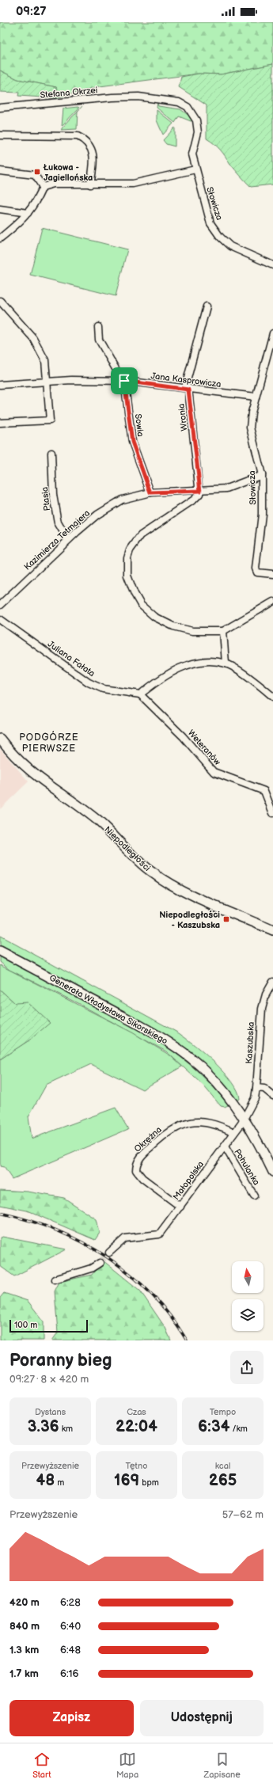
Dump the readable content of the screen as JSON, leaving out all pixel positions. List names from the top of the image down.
{
  "streets": {
    "main road": ["Niepodległości", "Generała Władysława Sikorskiego"],
    "street": [
      "Stefana Okrzei",
      "Słowicza",
      "Jana Kasprowicza",
      "Wronia",
      "Sowia",
      "Ptasia",
      "Kazimierza Tetmajera",
      "Juliana Fałata",
      "Weteranów",
      "Kaszubska",
      "Okrężna",
      "Pohulanka",
      "Małopolska"
    ]
  },
  "crossings": [
    ["Stefana Okrzei", "Słowicza"],
    ["Słowicza", "Jana Kasprowicza"],
    ["Słowicza", "Kazimierza Tetmajera"],
    ["Jana Kasprowicza", "Wronia"],
    ["Jana Kasprowicza", "Sowia"],
    ["Wronia", "Kazimierza Tetmajera"],
    ["Sowia", "Kazimierza Tetmajera"],
    ["Ptasia", "Kazimierza Tetmajera"],
    ["Juliana Fałata", "Weteranów"],
    ["Generała Władysława Sikorskiego", "Małopolska"],
    ["Kaszubska", "Małopolska"],
    ["Okrężna", "Małopolska"],
    ["Pohulanka", "Małopolska"]
  ],
  "districts": ["PODGÓRZE PIERWSZE"],
  "places": {
    "transit": ["Łukowa - Jagiellońska", "Niepodległości - Kaszubska"]
  },
  "scale_bar": "100 m",
  "north": "top",
  "page": {
    "status": "09:27",
    "scale": "100 m",
    "heading": ["Poranny bieg", "09:27 · 8 × 420 m"],
    "stats": [
      ["Dystans", "3.36 km"],
      ["Czas", "22:04"],
      ["Tempo", "6:34 /km"],
      ["Przewyższenie", "48 m"],
      ["Tętno", "169 bpm"],
      ["kcal", "265"]
    ],
    "chart": ["Przewyższenie", "57–62 m"],
    "list": [
      {
        "name": "420 m",
        "note": "6:28"
      },
      {
        "name": "840 m",
        "note": "6:40"
      },
      {
        "name": "1.3 km",
        "note": "6:48"
      },
      {
        "name": "1.7 km",
        "note": "6:16"
      }
    ],
    "buttons": ["Zapisz", "Udostępnij"],
    "tabs": ["Start", "Mapa", "Zapisane"]
  }
}
